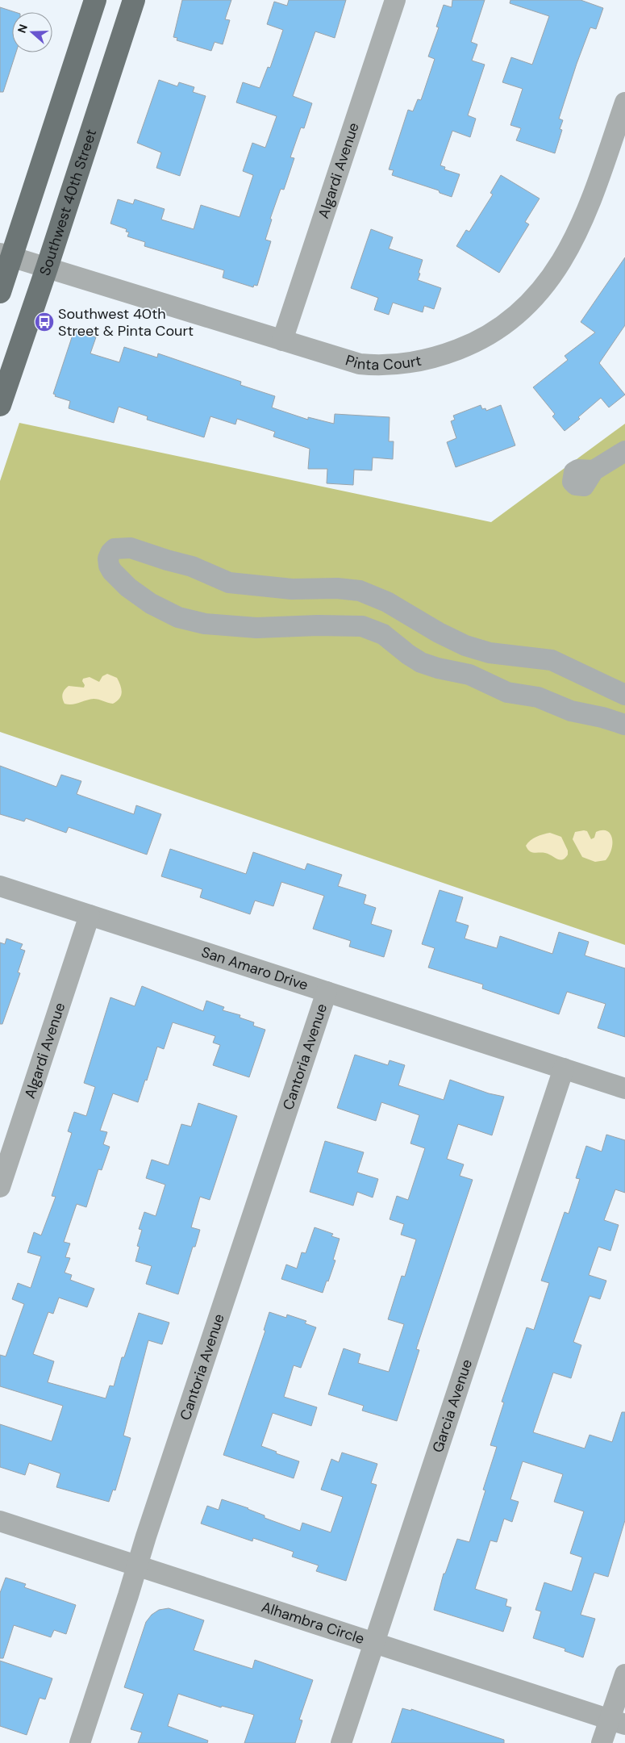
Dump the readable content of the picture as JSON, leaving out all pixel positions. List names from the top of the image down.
{
  "streets": {
    "main road": ["Southwest 40th Street"],
    "street": [
      "Algardi Avenue",
      "Pinta Court",
      "San Amaro Drive",
      "Cantoria Avenue",
      "Garcia Avenue",
      "Alhambra Circle"
    ]
  },
  "crossings": [
    ["Algardi Avenue", "Pinta Court"],
    ["Algardi Avenue", "San Amaro Drive"],
    ["Southwest 40th Street", "Pinta Court"],
    ["San Amaro Drive", "Cantoria Avenue"],
    ["San Amaro Drive", "Garcia Avenue"],
    ["Cantoria Avenue", "Alhambra Circle"],
    ["Garcia Avenue", "Alhambra Circle"]
  ],
  "places": {
    "bus stop": ["Southwest 40th Street & Pinta Court"]
  },
  "north": "left"
}
